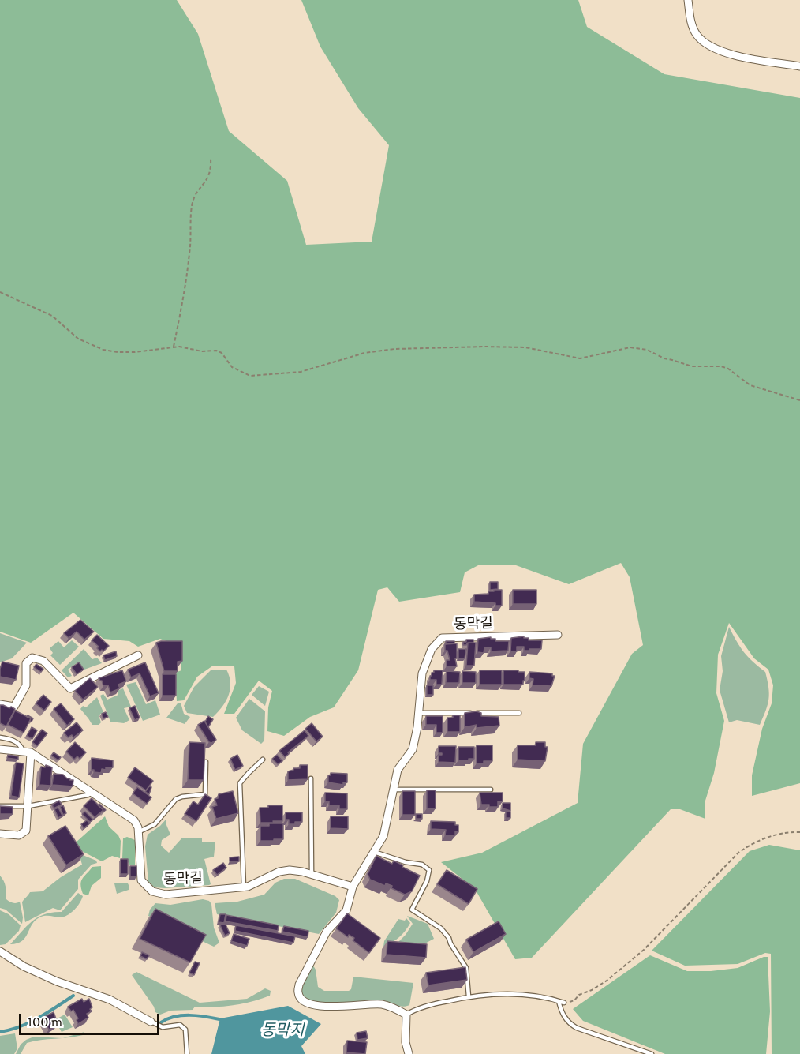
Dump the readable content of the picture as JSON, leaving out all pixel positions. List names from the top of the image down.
{
  "streets": {
    "street": ["동막길"]
  },
  "water": ["동막지"],
  "scale_bar": "100 m"
}
